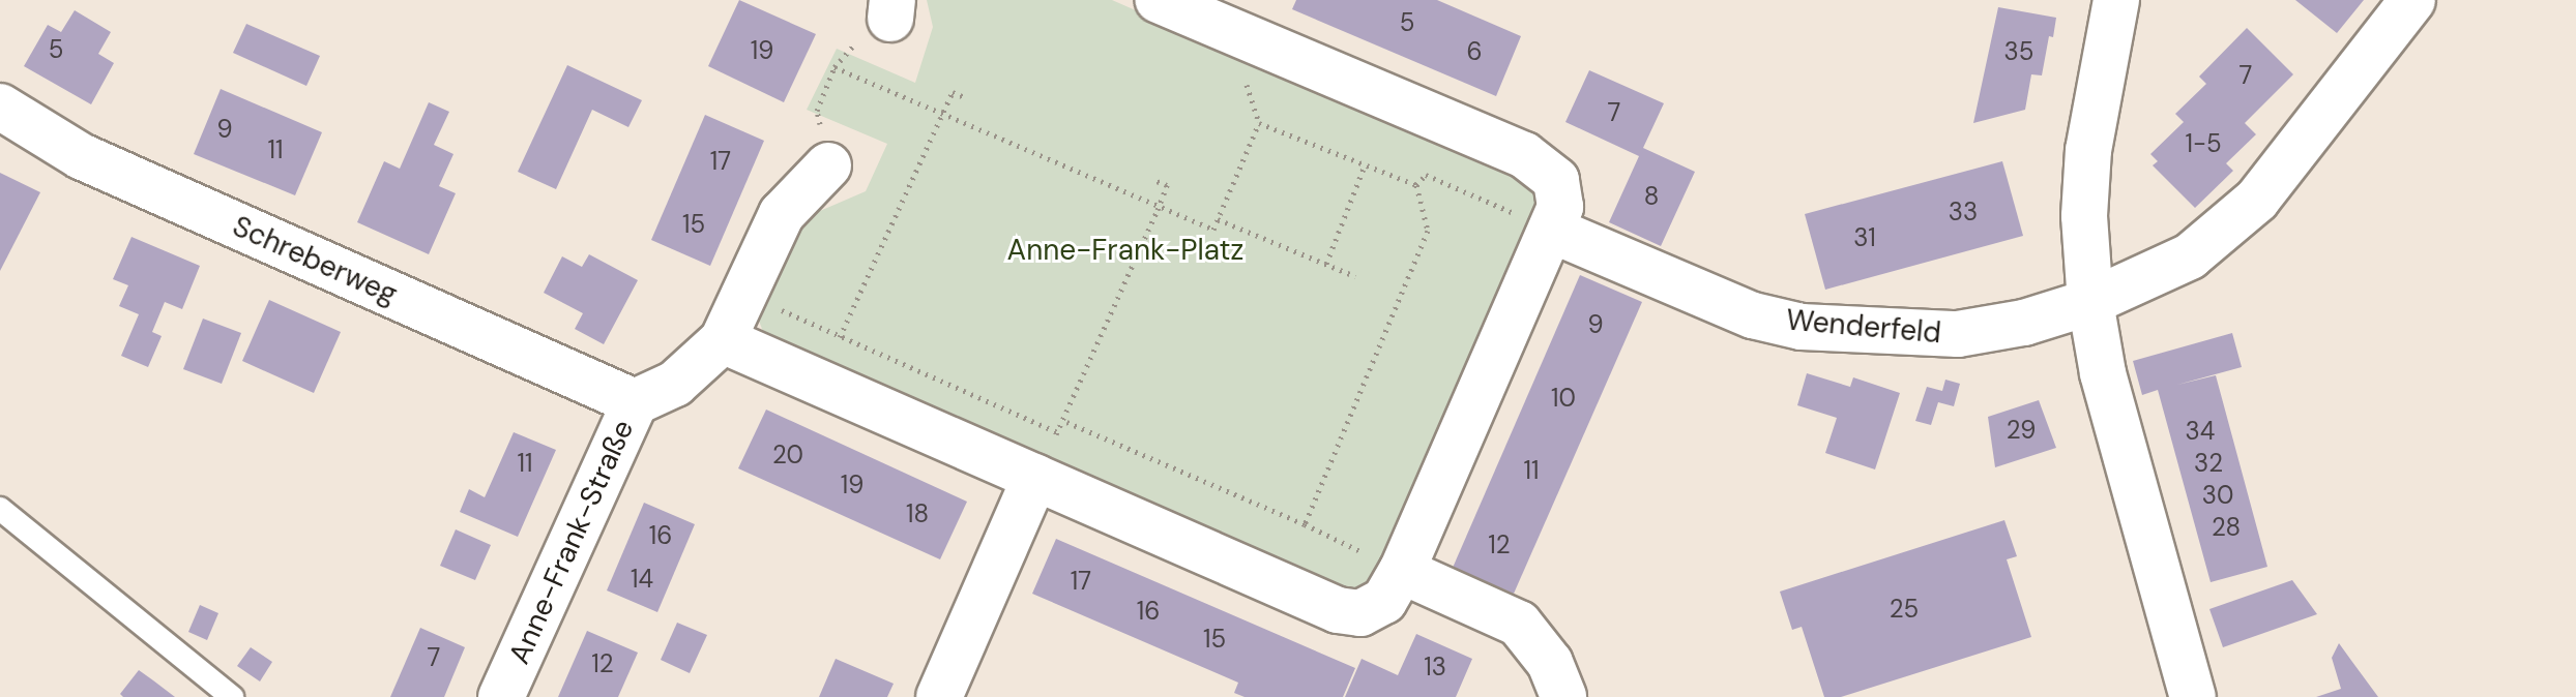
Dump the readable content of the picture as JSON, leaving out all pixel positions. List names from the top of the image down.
{
  "streets": {
    "street": ["Schreberweg", "Wenderfeld", "Anne-Frank-Straße"]
  },
  "crossings": [
    ["Schreberweg", "Anne-Frank-Straße"]
  ],
  "parks": ["Anne-Frank-Platz"],
  "house_numbers": [
    "5",
    "5",
    "19",
    "6",
    "35",
    "7",
    "7",
    "9",
    "1-5",
    "11",
    "17",
    "8",
    "33",
    "15",
    "31",
    "9",
    "10",
    "29",
    "34",
    "20",
    "11",
    "32",
    "11",
    "19",
    "30",
    "18",
    "28",
    "16",
    "12",
    "14",
    "17",
    "25",
    "16",
    "15",
    "7",
    "12",
    "13"
  ]
}
